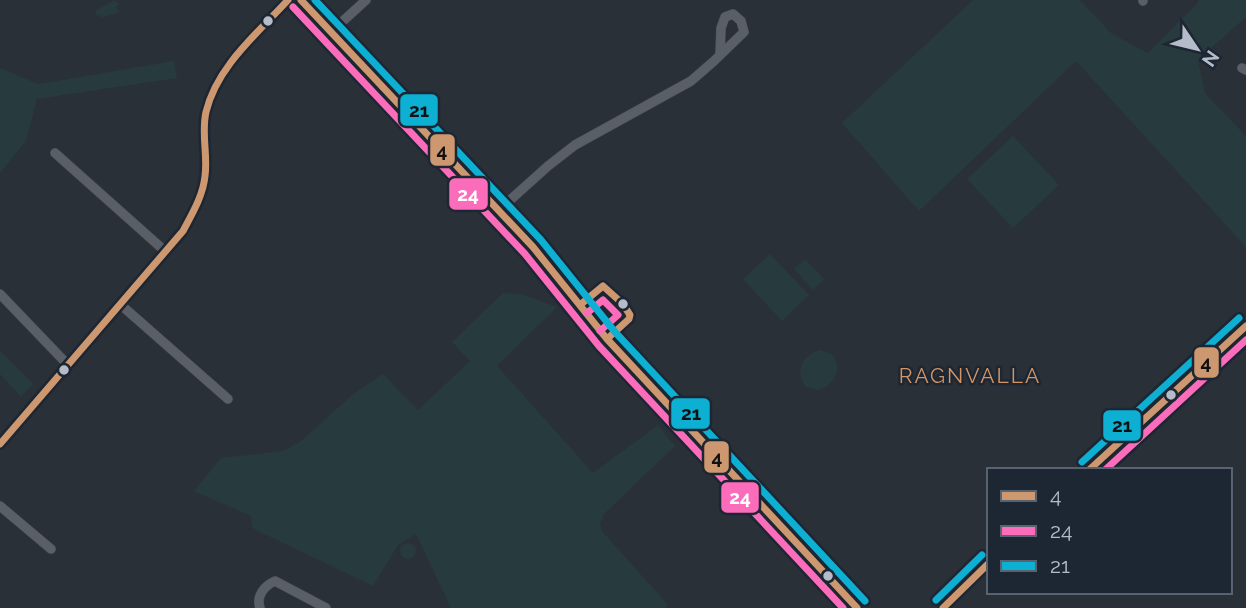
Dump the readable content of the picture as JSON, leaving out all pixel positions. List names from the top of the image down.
{
  "districts": ["RAGNVALLA"],
  "lines": ["transit line 4", "transit line 21", "transit line 24"],
  "legend": ["4", "24", "21"],
  "north": "bottom right"
}
